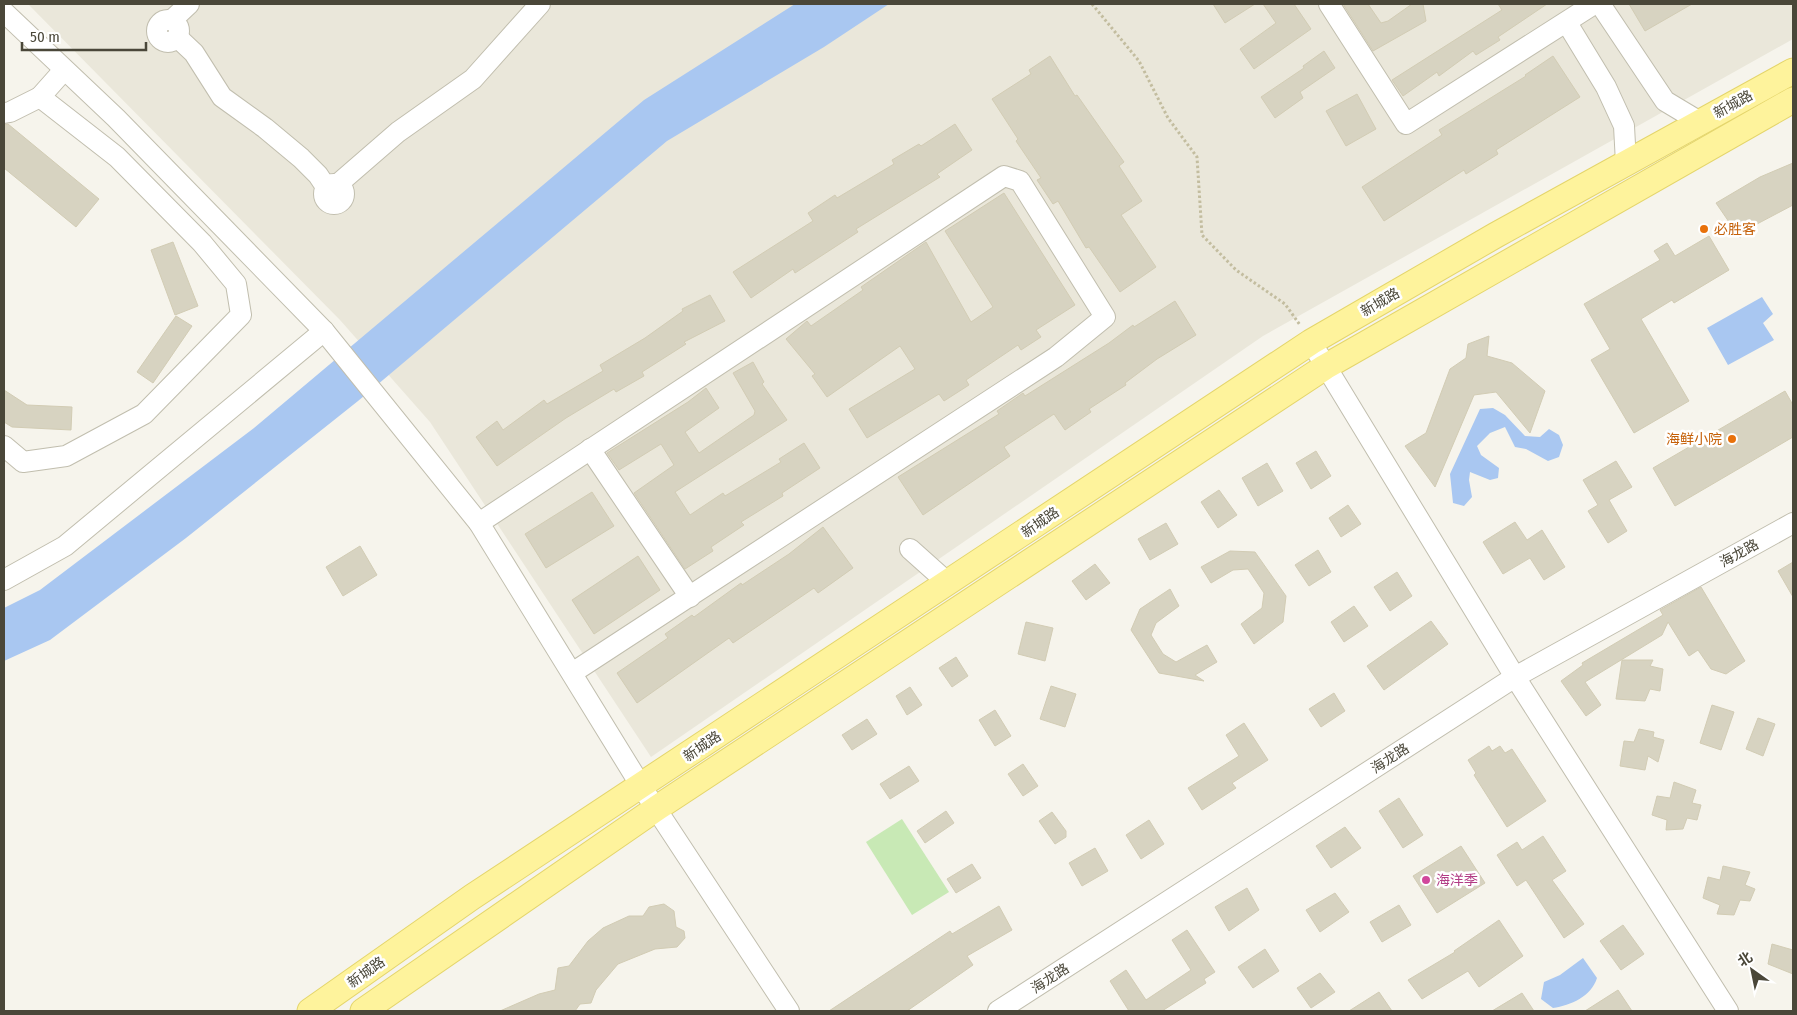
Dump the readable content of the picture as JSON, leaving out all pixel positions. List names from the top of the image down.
{
  "streets": {
    "main road": ["新城路"],
    "street": ["海龙路"]
  },
  "places": ["必胜客", "海鲜小院", "海洋季"],
  "scale_bar": "50 m",
  "north": "top left"
}
